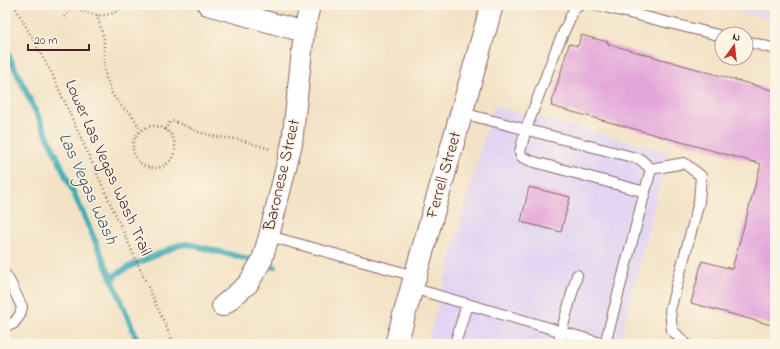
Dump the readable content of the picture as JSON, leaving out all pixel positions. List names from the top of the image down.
{
  "streets": {
    "street": ["Baronese Street", "Ferrell Street"],
    "path": ["Lower Las Vegas Wash Trail"]
  },
  "water": ["Las Vegas Wash"],
  "scale_bar": "20 m",
  "north": "top"
}
